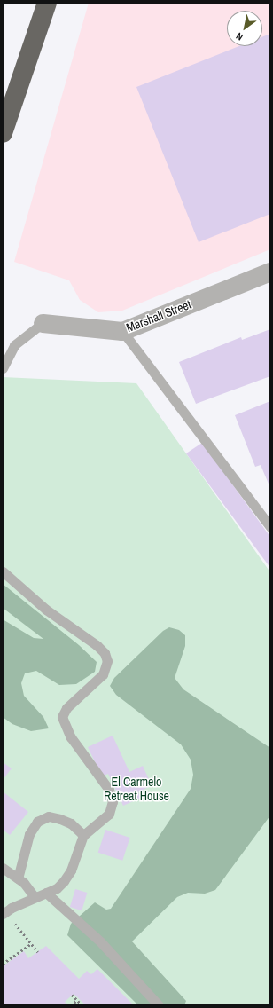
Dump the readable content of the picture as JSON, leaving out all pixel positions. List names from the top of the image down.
{
  "streets": {
    "street": ["Marshall Street"]
  },
  "parks": ["El Carmelo Retreat House"],
  "north": "bottom left"
}
